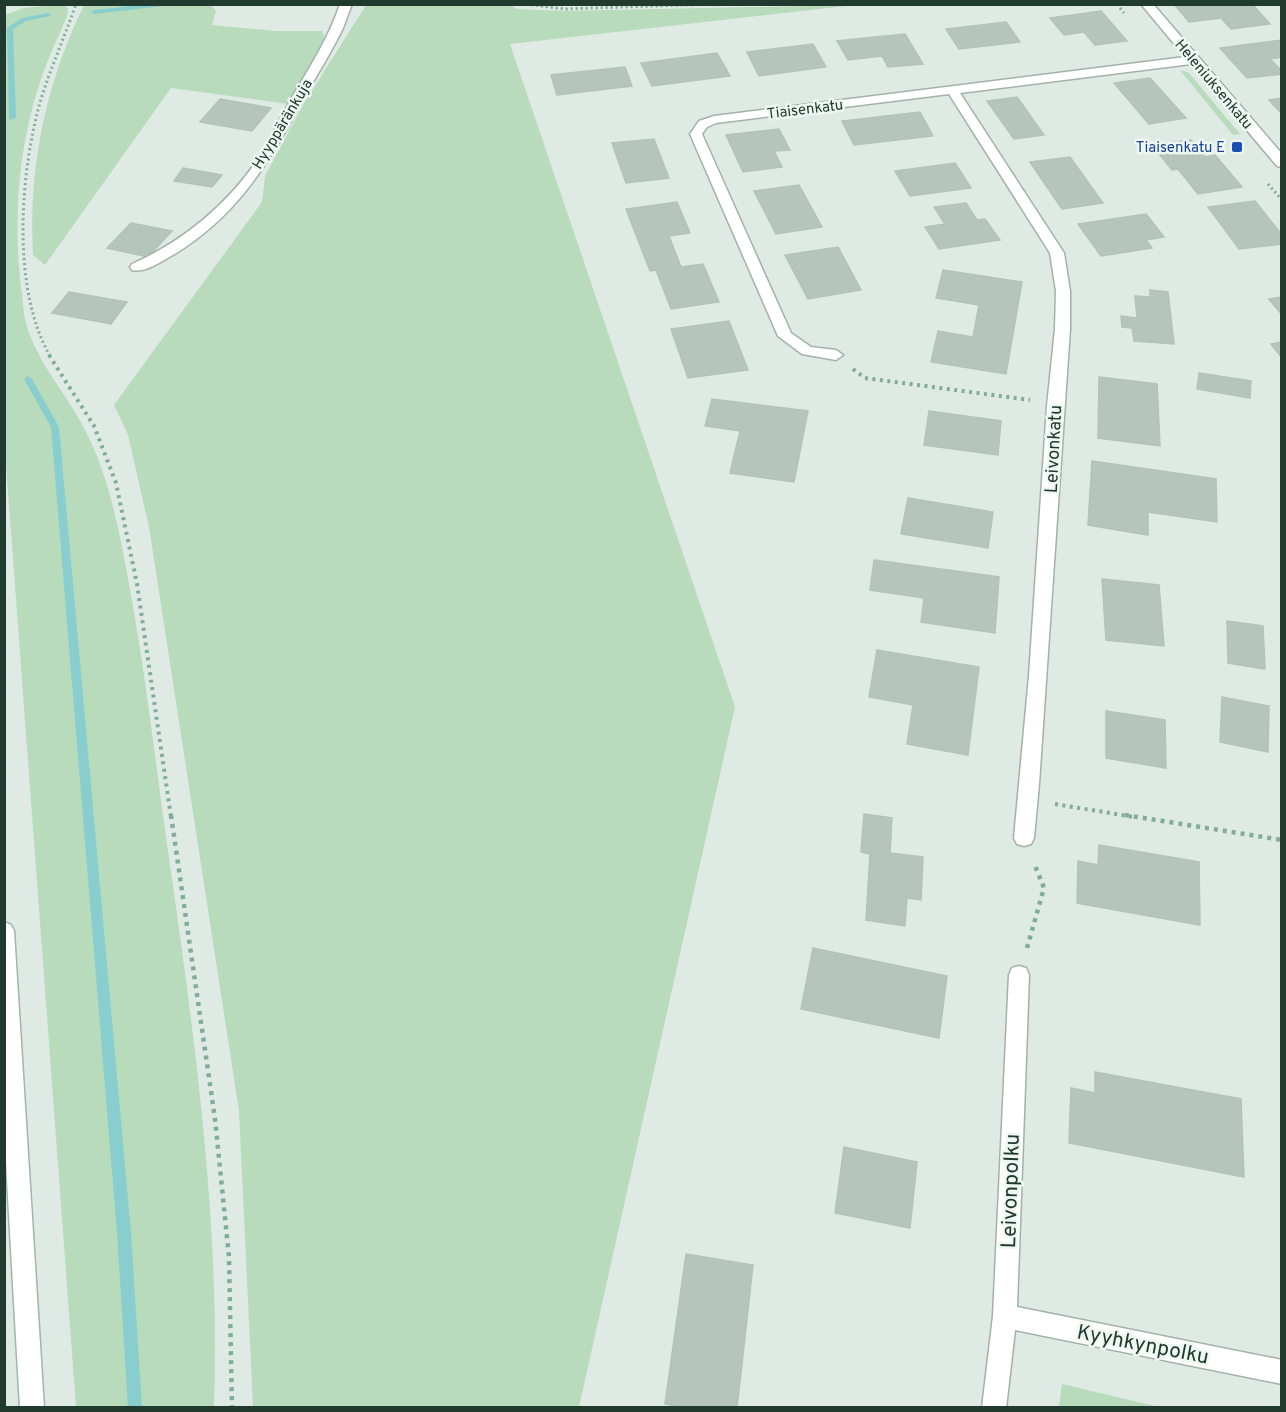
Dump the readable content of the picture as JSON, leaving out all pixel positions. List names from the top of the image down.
{
  "streets": {
    "street": [
      "Heleniuksenkatu",
      "Tiaisenkatu",
      "Hyyppäränkuja",
      "Leivonkatu",
      "Leivonpolku",
      "Kyyhkynpolku"
    ]
  },
  "crossings": [
    ["Heleniuksenkatu", "Tiaisenkatu"],
    ["Tiaisenkatu", "Leivonkatu"],
    ["Leivonpolku", "Kyyhkynpolku"]
  ],
  "places": {
    "transit": ["Tiaisenkatu E"]
  }
}
